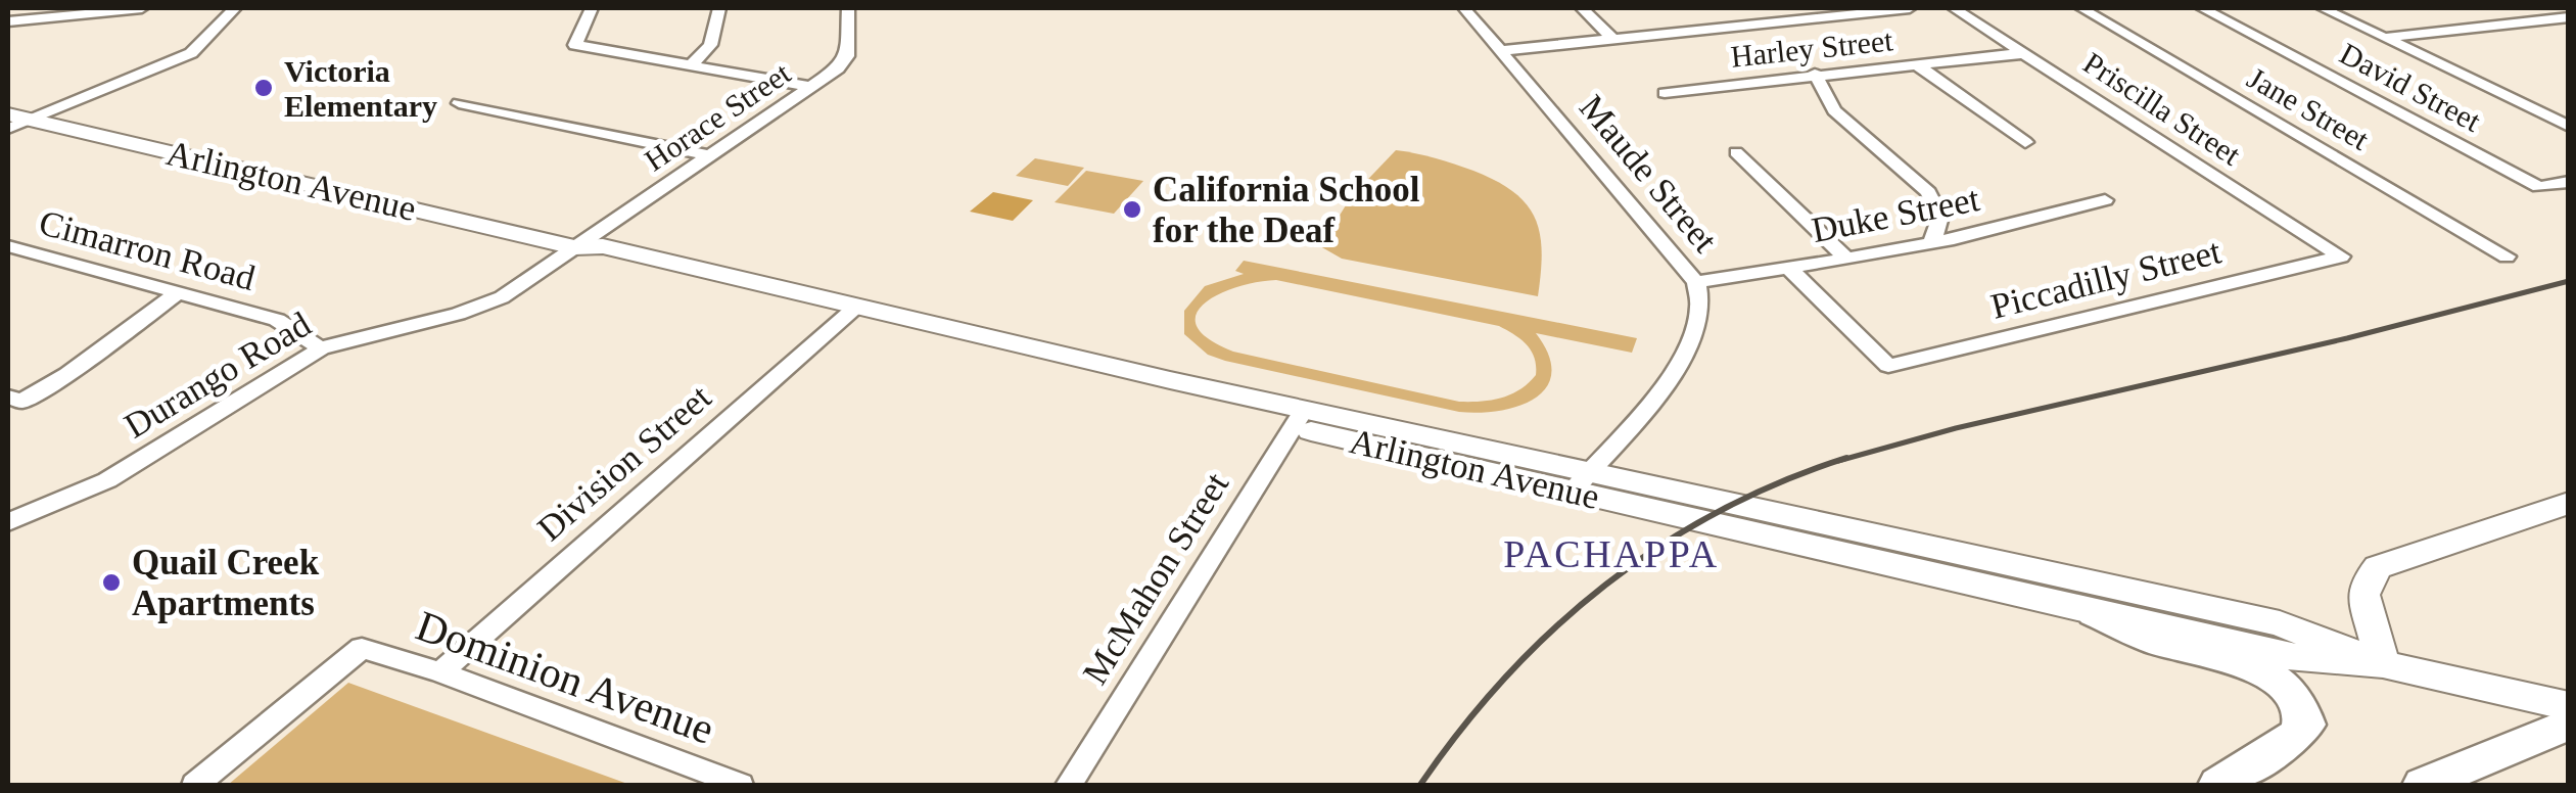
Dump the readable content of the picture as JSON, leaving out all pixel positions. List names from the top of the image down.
{
  "streets": {
    "main road": ["Arlington Avenue"],
    "street": [
      "Harley Street",
      "David Street",
      "Priscilla Street",
      "Jane Street",
      "Horace Street",
      "Maude Street",
      "Duke Street",
      "Cimarron Road",
      "Piccadilly Street",
      "Durango Road",
      "Division Street",
      "McMahon Street",
      "Dominion Avenue"
    ]
  },
  "crossings": [
    ["Harley Street", "Priscilla Street"],
    ["Priscilla Street", "Piccadilly Street"],
    ["Horace Street", "Arlington Avenue"],
    ["Horace Street", "Durango Road"],
    ["Maude Street", "Arlington Avenue"],
    ["Maude Street", "Duke Street"],
    ["Arlington Avenue", "Durango Road"],
    ["Arlington Avenue", "Division Street"],
    ["Arlington Avenue", "McMahon Street"],
    ["Duke Street", "Piccadilly Street"],
    ["Cimarron Road", "Durango Road"],
    ["Division Street", "Dominion Avenue"]
  ],
  "districts": ["PACHAPPA"],
  "places": ["Victoria Elementary", "California School for the Deaf", "Quail Creek Apartments"]
}
